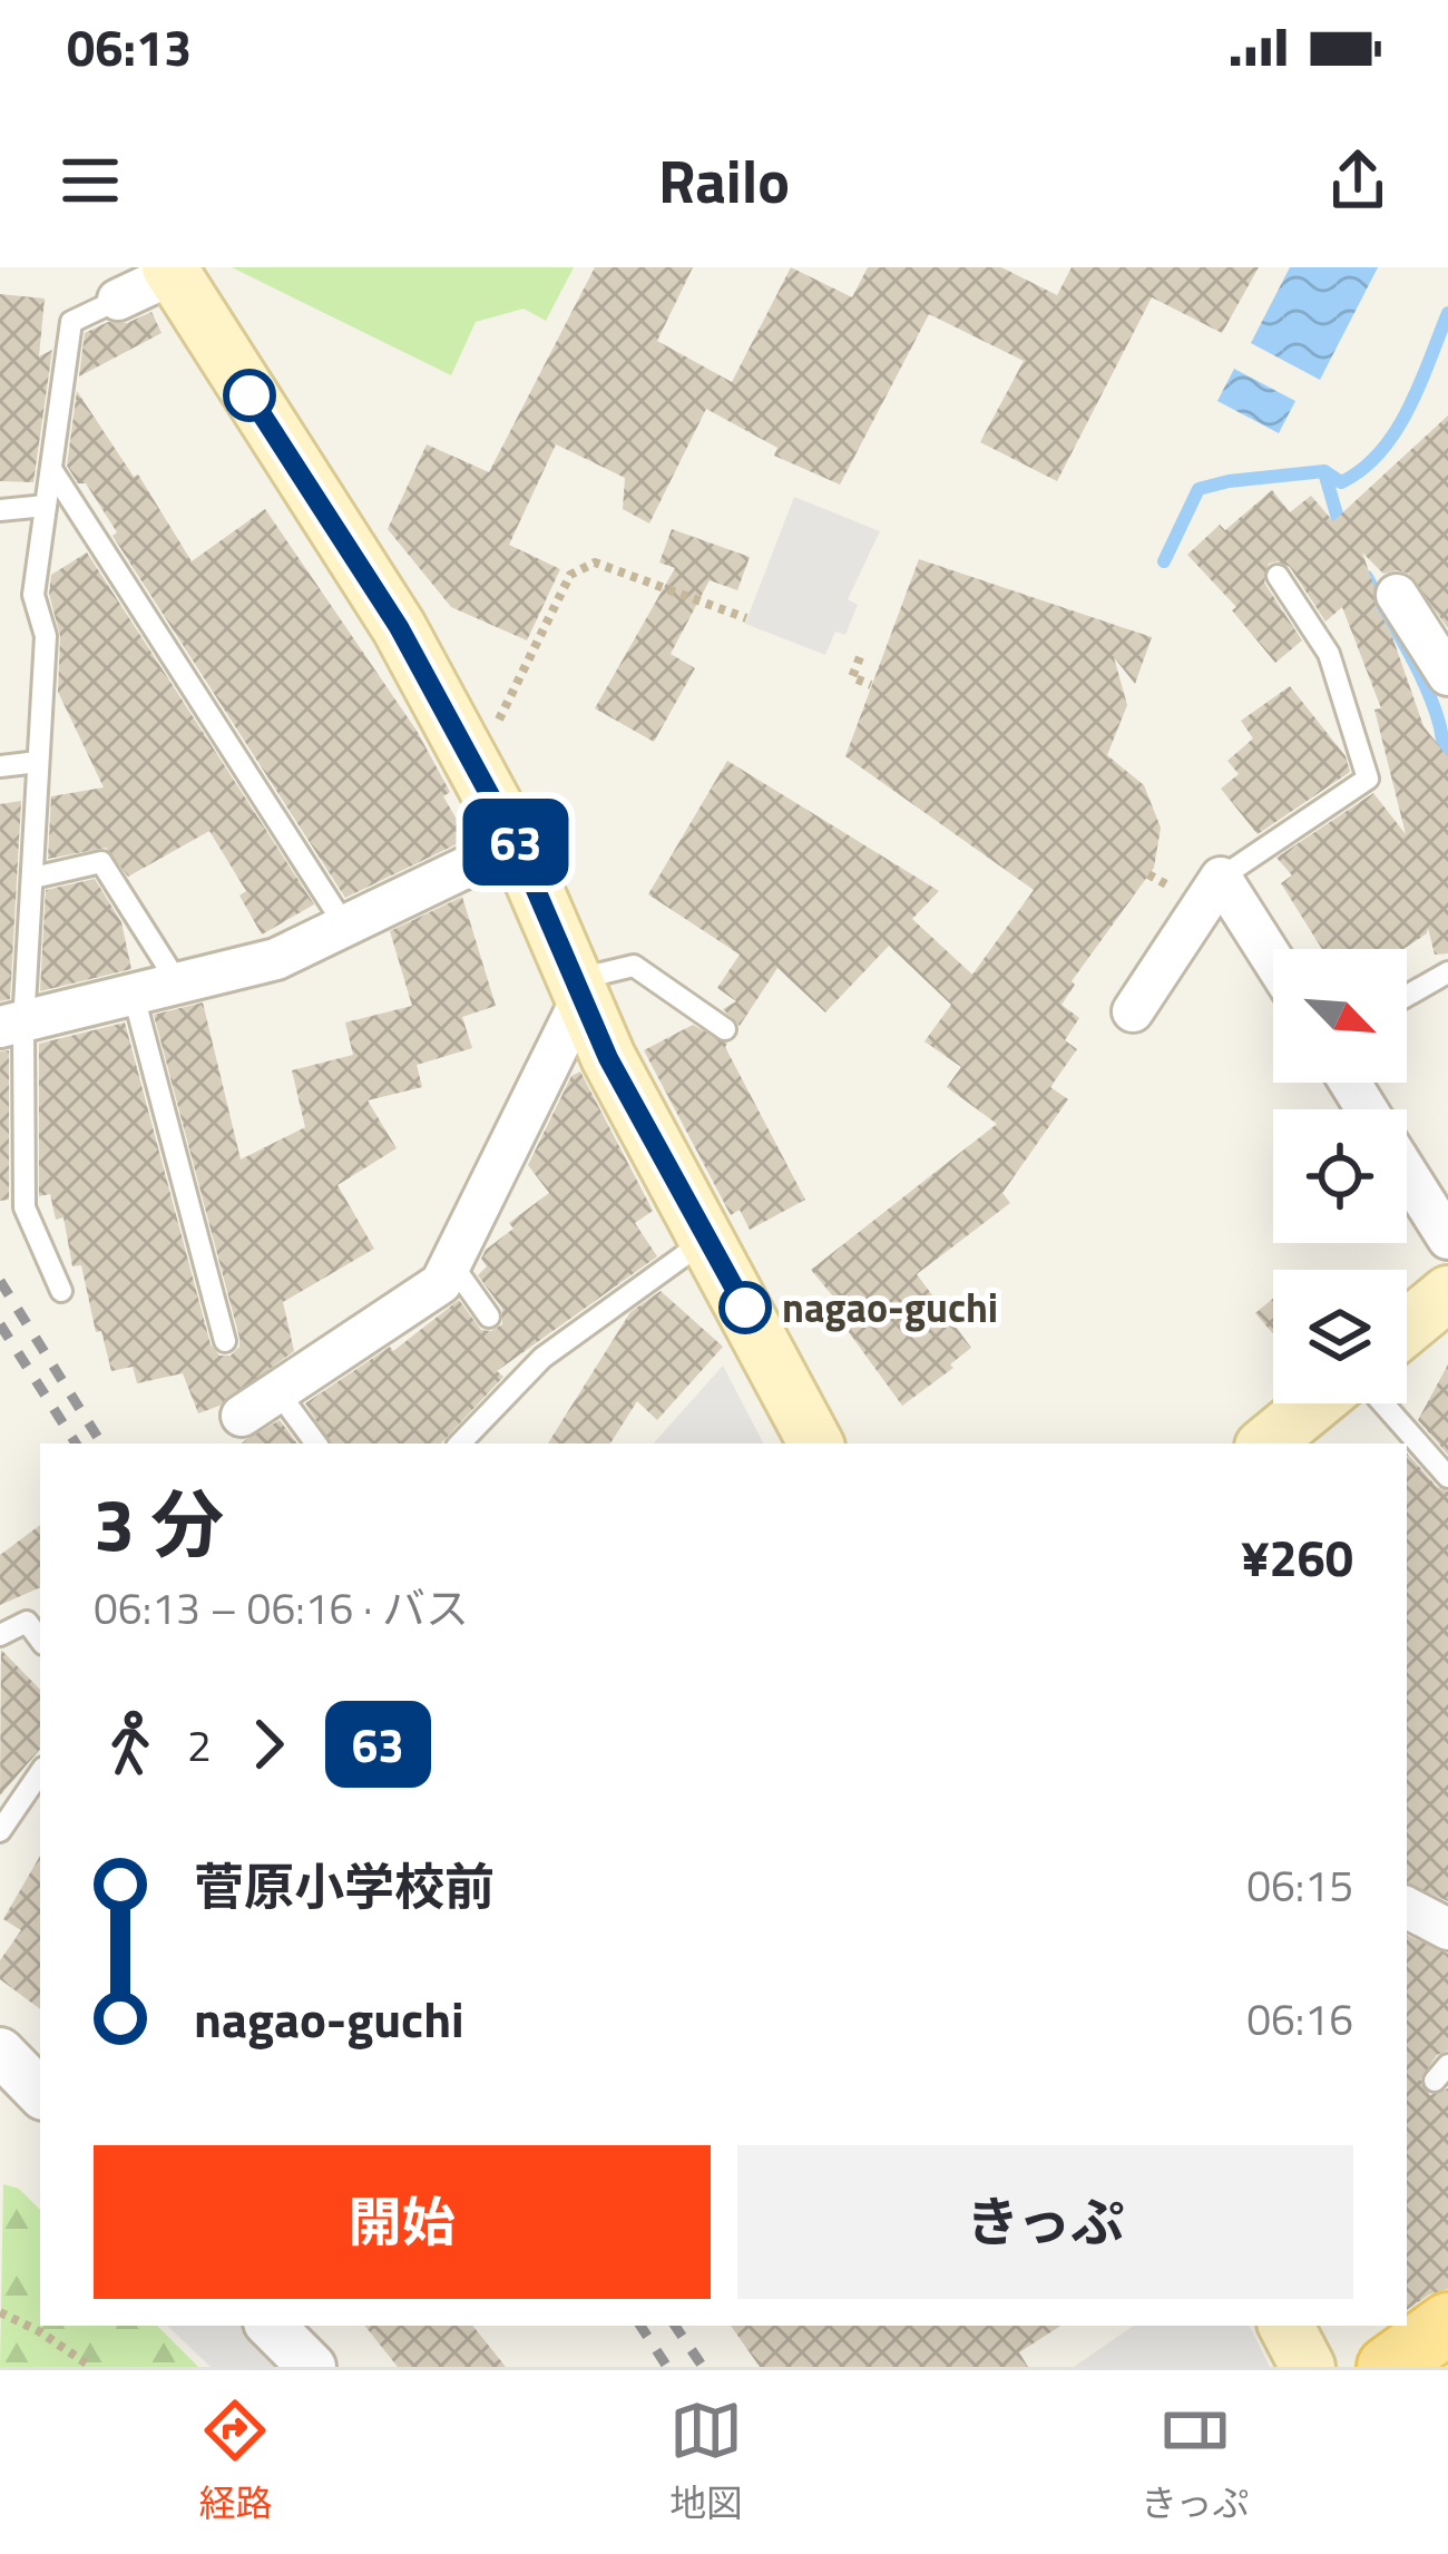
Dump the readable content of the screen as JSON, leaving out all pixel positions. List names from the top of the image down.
{
  "places": ["nagao-guchi"],
  "lines": ["bus line 63"],
  "north": "bottom right",
  "page": {
    "status": "06:13",
    "header": "Railo",
    "on_map": "63",
    "heading": ["3 分", "06:13 – 06:16 · バス", "¥260"],
    "legs": ["2", "63"],
    "list": [
      {
        "name": "菅原小学校前",
        "value": "06:15"
      },
      {
        "name": "nagao-guchi",
        "value": "06:16"
      }
    ],
    "buttons": ["開始", "きっぷ"],
    "tabs": ["経路", "地図", "きっぷ"]
  }
}
